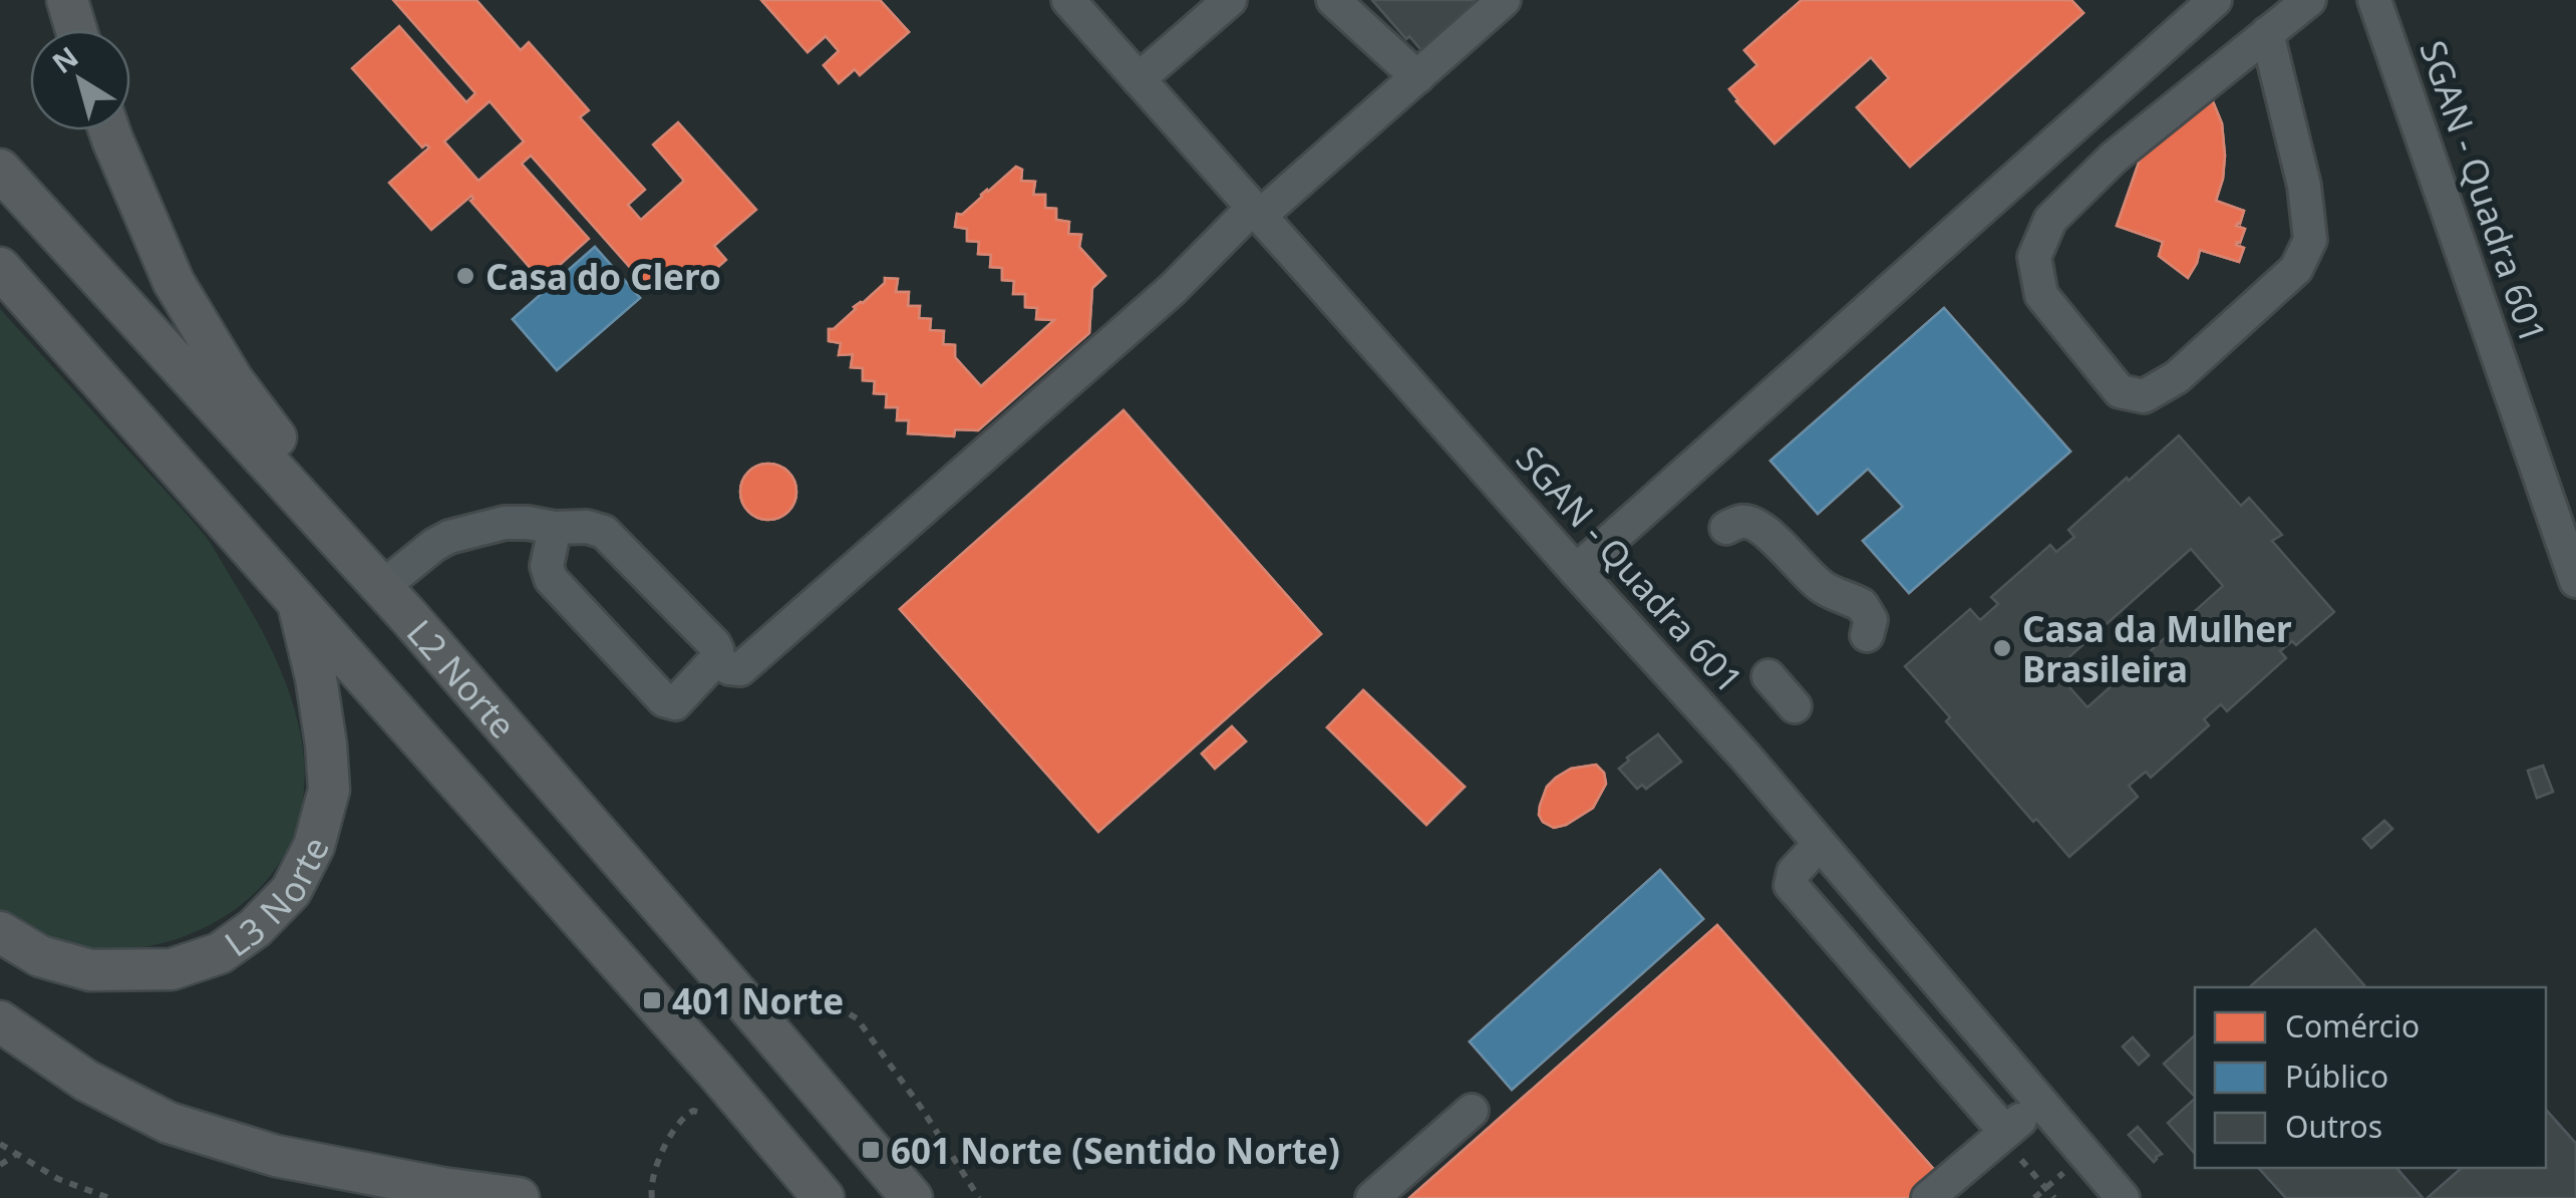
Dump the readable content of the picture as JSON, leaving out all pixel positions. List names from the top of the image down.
{
  "streets": {
    "main road": ["L2 Norte", "L3 Norte"],
    "street": ["SGAN - Quadra 601"]
  },
  "crossings": [
    ["L2 Norte", "L3 Norte"]
  ],
  "places": {
    "other": ["Casa do Clero", "Casa da Mulher Brasileira"],
    "transit": ["401 Norte", "601 Norte (Sentido Norte)"]
  },
  "legend": ["Comércio", "Público", "Outros"],
  "north": "top left"
}
